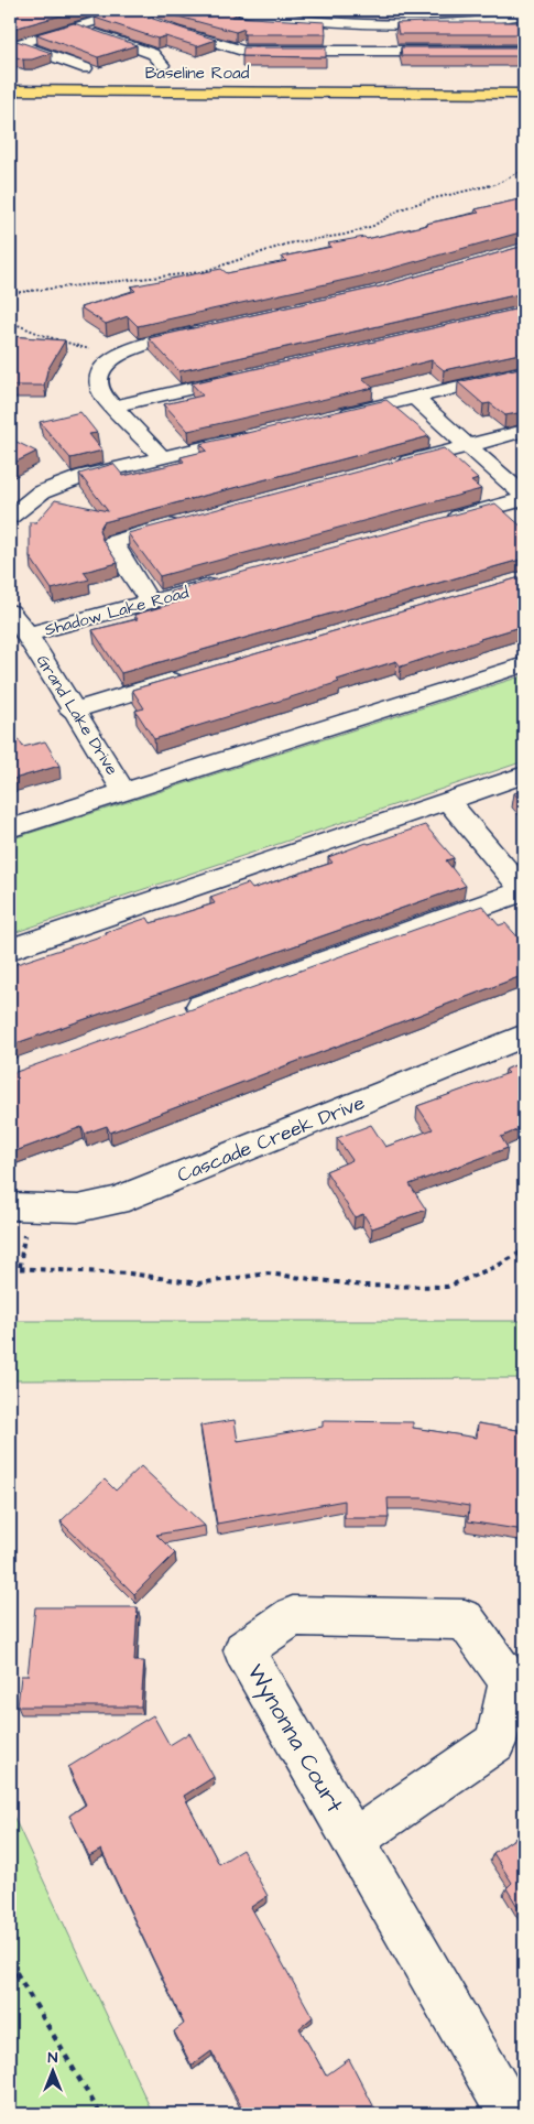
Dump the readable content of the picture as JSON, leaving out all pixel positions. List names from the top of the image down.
{
  "streets": {
    "main road": ["Baseline Road"],
    "street": [
      "Shadow Lake Road",
      "Grand Lake Drive",
      "Cascade Creek Drive",
      "Wynonna Court"
    ]
  },
  "crossings": [
    ["Shadow Lake Road", "Grand Lake Drive"]
  ],
  "north": "top"
}
